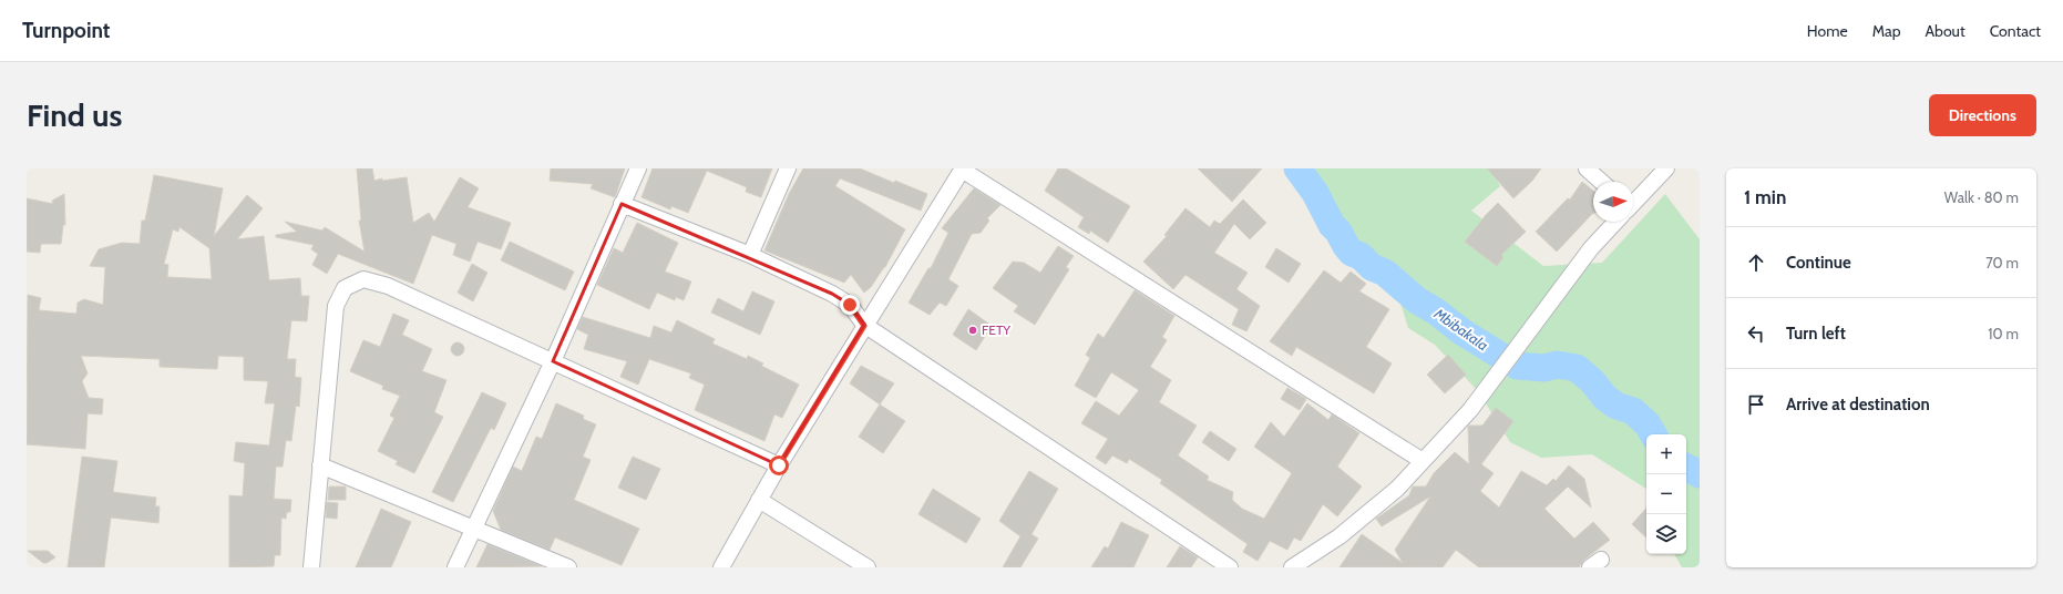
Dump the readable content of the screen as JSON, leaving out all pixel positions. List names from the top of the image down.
{
  "water": ["Mbibakala"],
  "places": ["FETY"],
  "north": "right",
  "page": {
    "header": "Turnpoint",
    "nav": [
      "Home",
      "Map",
      "About",
      "Contact"
    ],
    "buttons": "Directions",
    "title": "Find us",
    "heading": ["1 min", "Walk · 80 m"],
    "list": [
      ["Continue", "70 m"],
      ["Turn left", "10 m"],
      "Arrive at destination"
    ],
    "map_buttons": ["+", "−"]
  }
}
